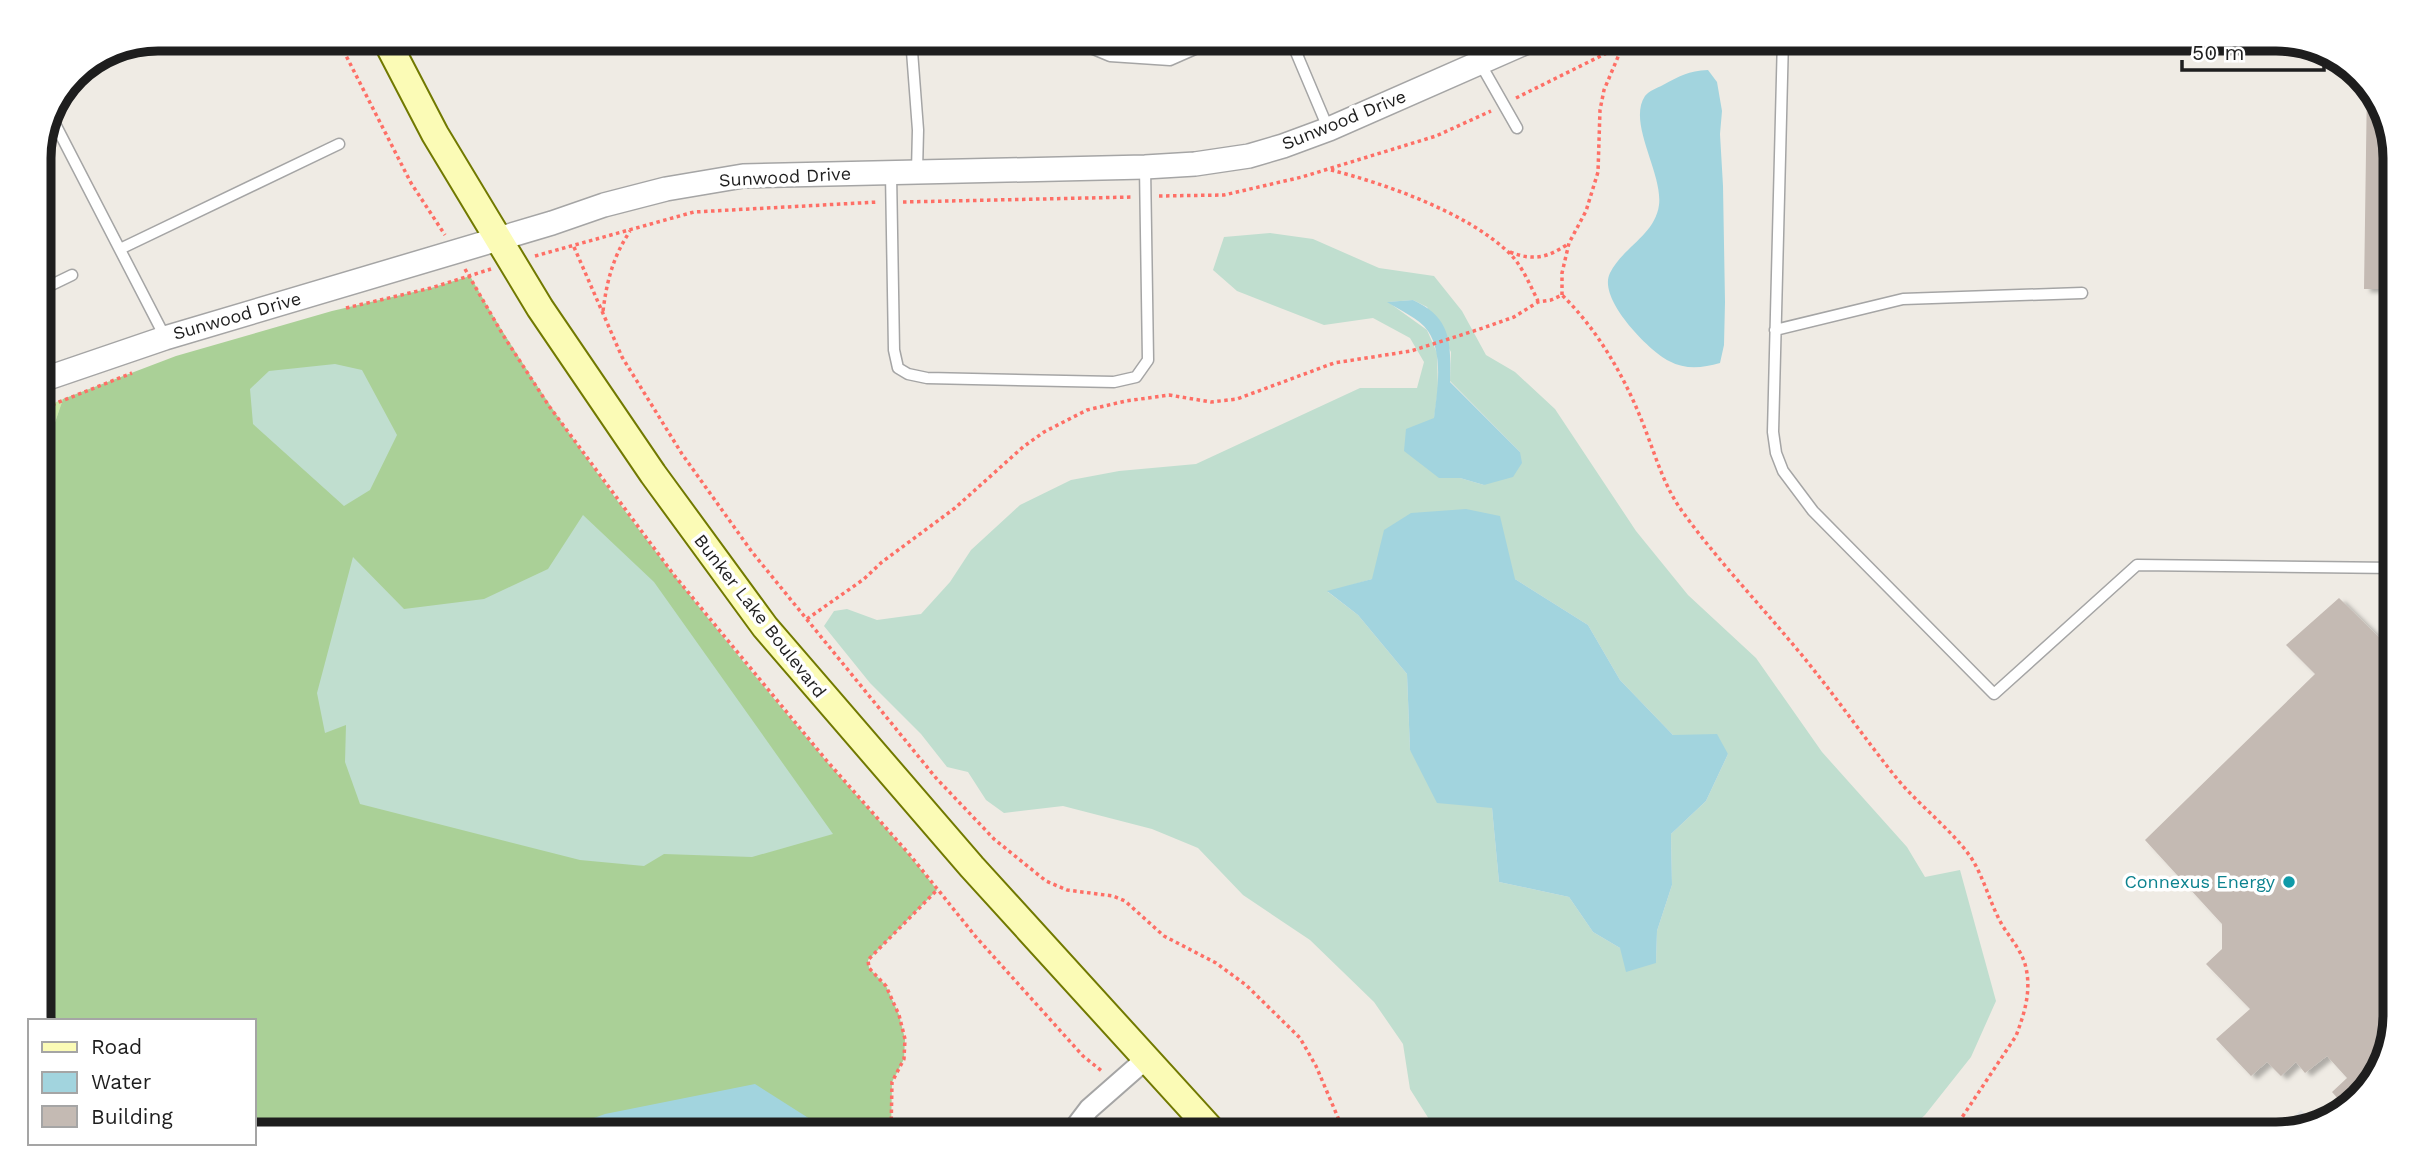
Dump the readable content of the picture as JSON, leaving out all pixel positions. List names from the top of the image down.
{
  "streets": {
    "main road": ["Bunker Lake Boulevard"],
    "street": ["Sunwood Drive"]
  },
  "crossings": [
    ["Sunwood Drive", "Bunker Lake Boulevard"]
  ],
  "places": ["Connexus Energy"],
  "legend": ["Road", "Water", "Building"],
  "scale_bar": "50 m"
}
